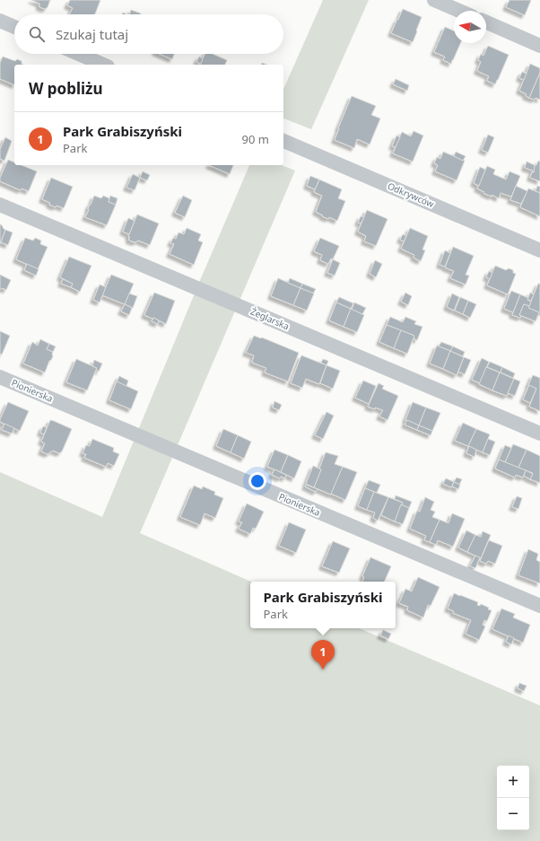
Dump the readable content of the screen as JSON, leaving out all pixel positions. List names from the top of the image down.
{
  "streets": {
    "street": ["Odkrywców", "Żeglarska", "Pionierska"]
  },
  "north": "left",
  "page": {
    "search": "Szukaj tutaj",
    "heading": "W pobliżu",
    "list": [
      {
        "mark": "1",
        "name": "Park Grabiszyński",
        "note": "Park",
        "value": "90 m"
      }
    ],
    "popup": ["Park Grabiszyński", "Park"],
    "pins": "1",
    "map_buttons": ["+", "−"]
  }
}
